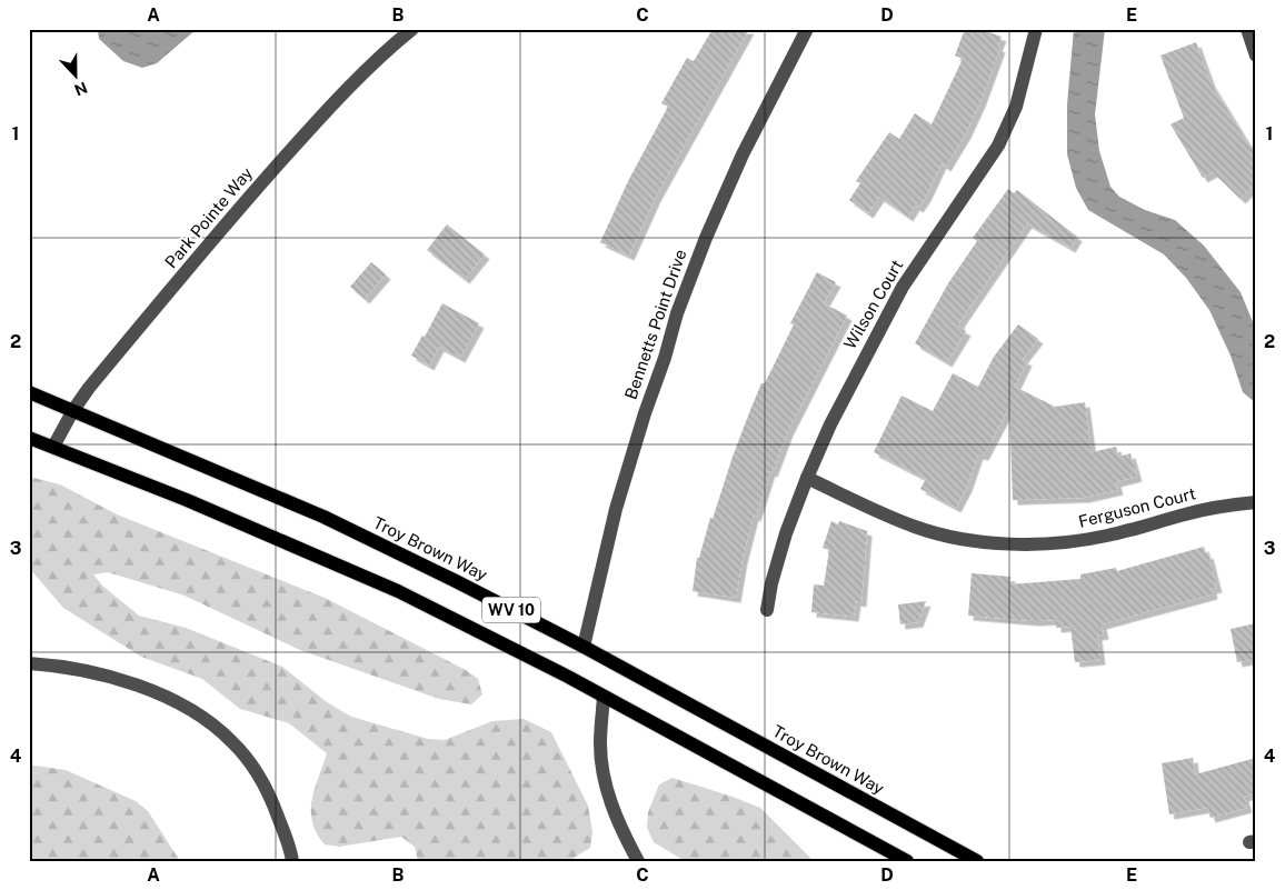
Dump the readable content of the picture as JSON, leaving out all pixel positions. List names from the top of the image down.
{
  "streets": {
    "main road": ["Troy Brown Way", "WV 10"],
    "street": [
      "Park Pointe Way",
      "Wilson Court",
      "Bennetts Point Drive",
      "Ferguson Court"
    ]
  },
  "crossings": [
    ["Park Pointe Way", "Troy Brown Way"],
    ["Park Pointe Way", "WV 10"],
    ["Wilson Court", "Ferguson Court"],
    ["Bennetts Point Drive", "Troy Brown Way"]
  ],
  "north": "bottom",
  "grid": {
    "columns": [
      "A",
      "B",
      "C",
      "D",
      "E"
    ],
    "rows": [
      "1",
      "2",
      "3",
      "4"
    ]
  }
}
